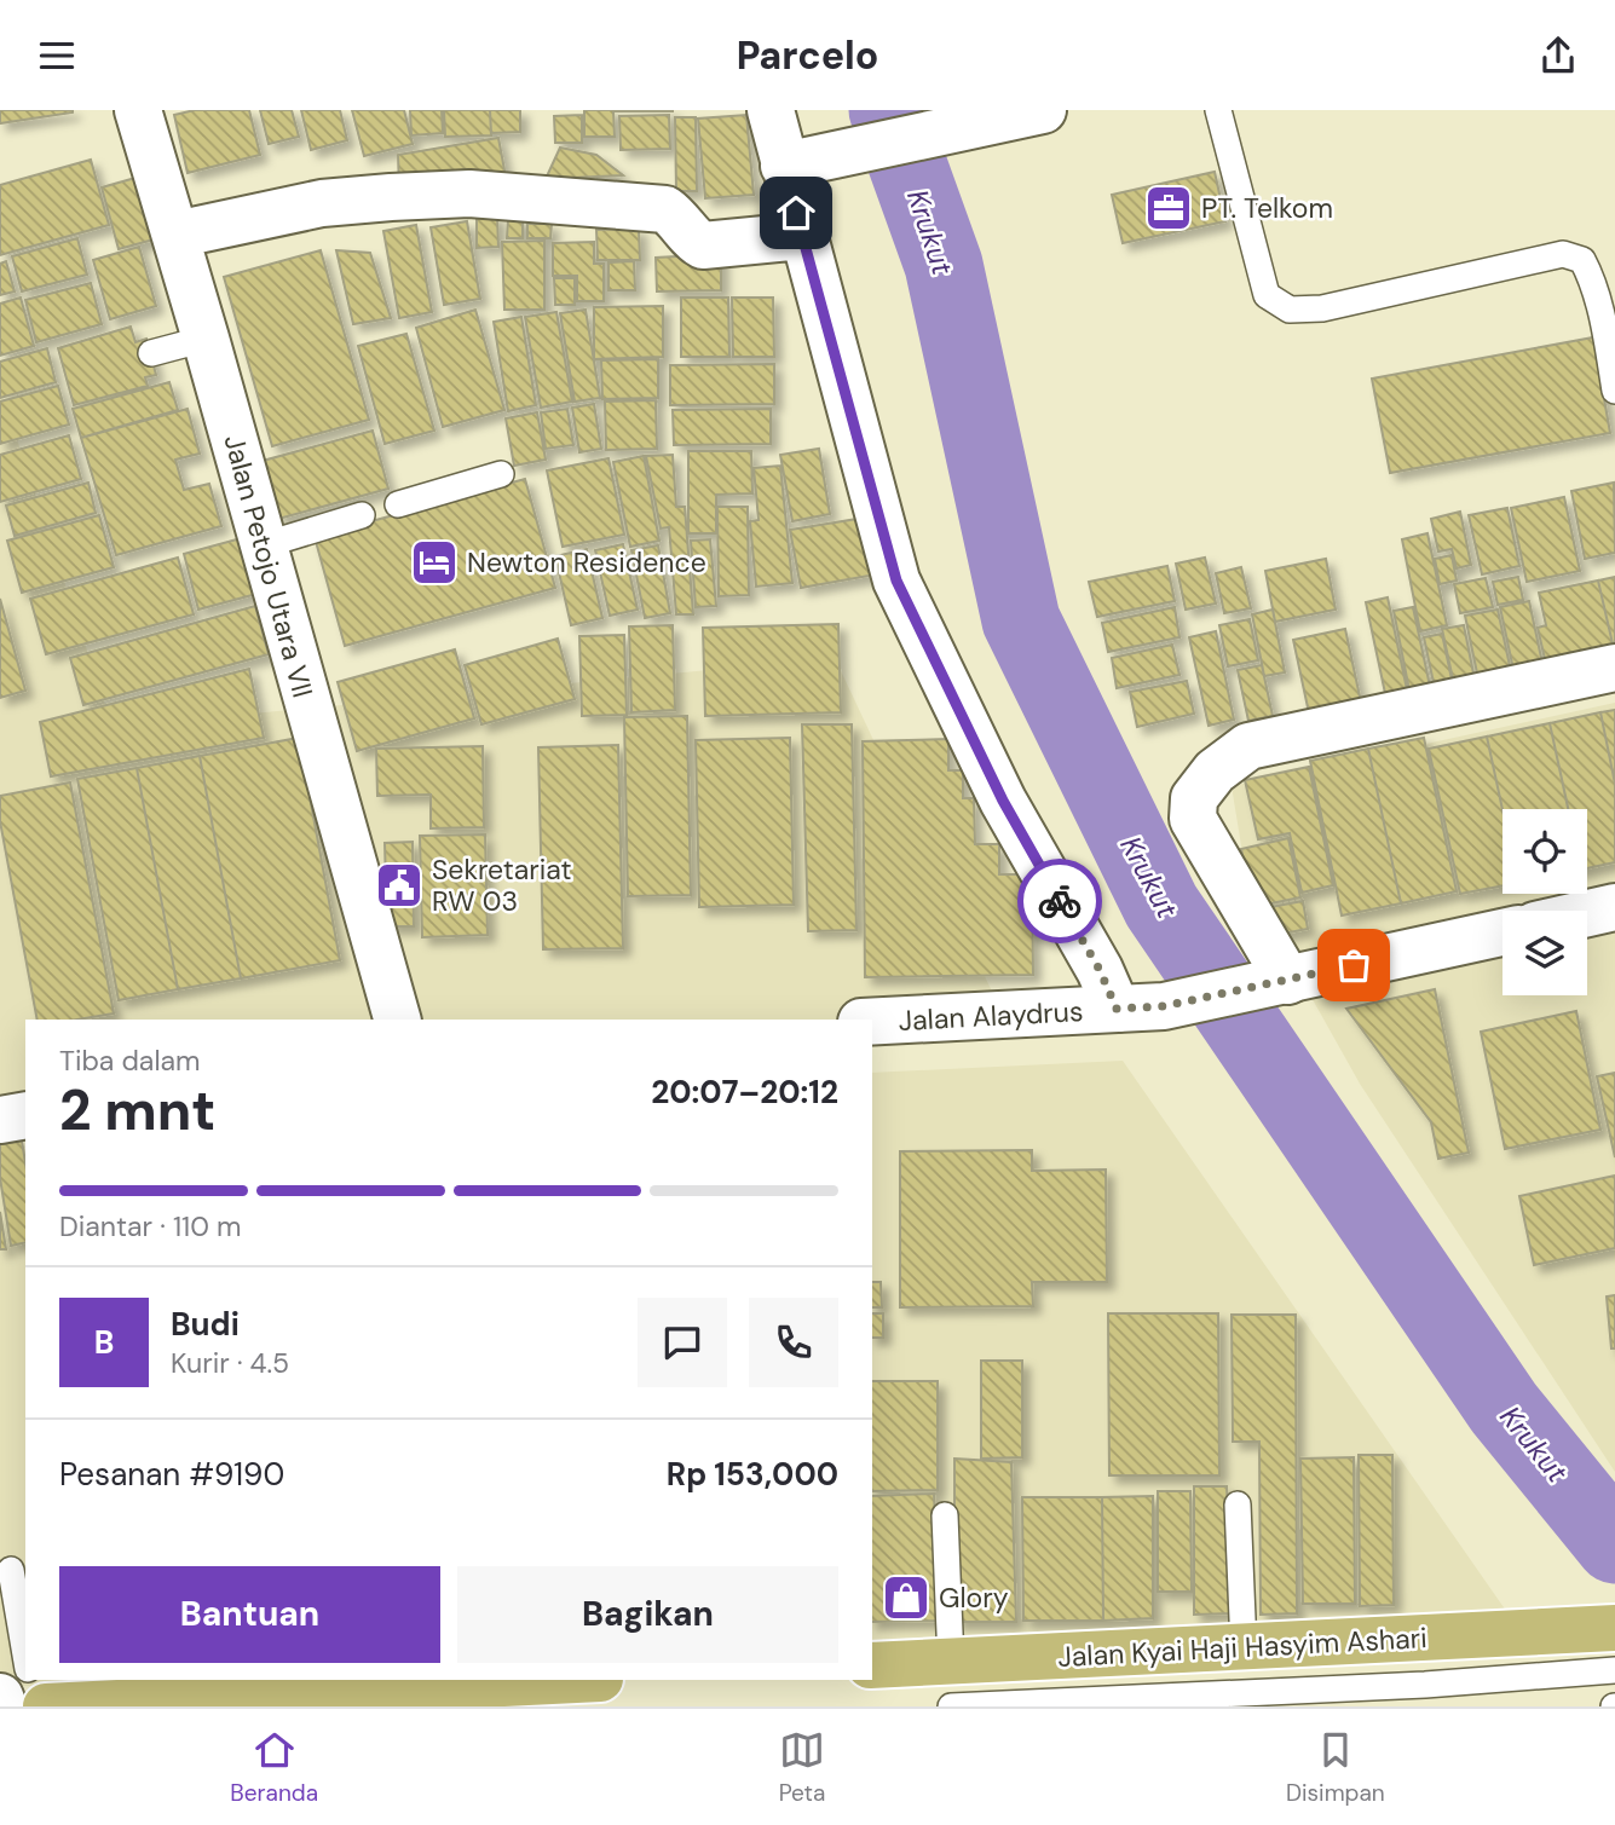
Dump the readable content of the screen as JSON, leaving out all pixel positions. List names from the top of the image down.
{
  "streets": {
    "main road": ["Jalan Kyai Haji Hasyim Ashari"],
    "street": ["Jalan Petojo Utara VII", "Jalan Alaydrus"]
  },
  "water": ["Krukut"],
  "places": {
    "office": ["PT. Telkom"],
    "hotel": ["Newton Residence"],
    "public building": ["Sekretariat RW 03"],
    "shop": ["Glory"]
  },
  "page": {
    "header": "Parcelo",
    "heading": ["2 mnt", "Tiba dalam", "20:07–20:12"],
    "panel": [
      "Budi",
      "Kurir · 4.5",
      "Pesanan #9190",
      "Rp 153,000"
    ],
    "bar": "Diantar · 110 m",
    "round": "B",
    "buttons": ["Bantuan", "Bagikan"],
    "tabs": ["Beranda", "Peta", "Disimpan"]
  }
}
